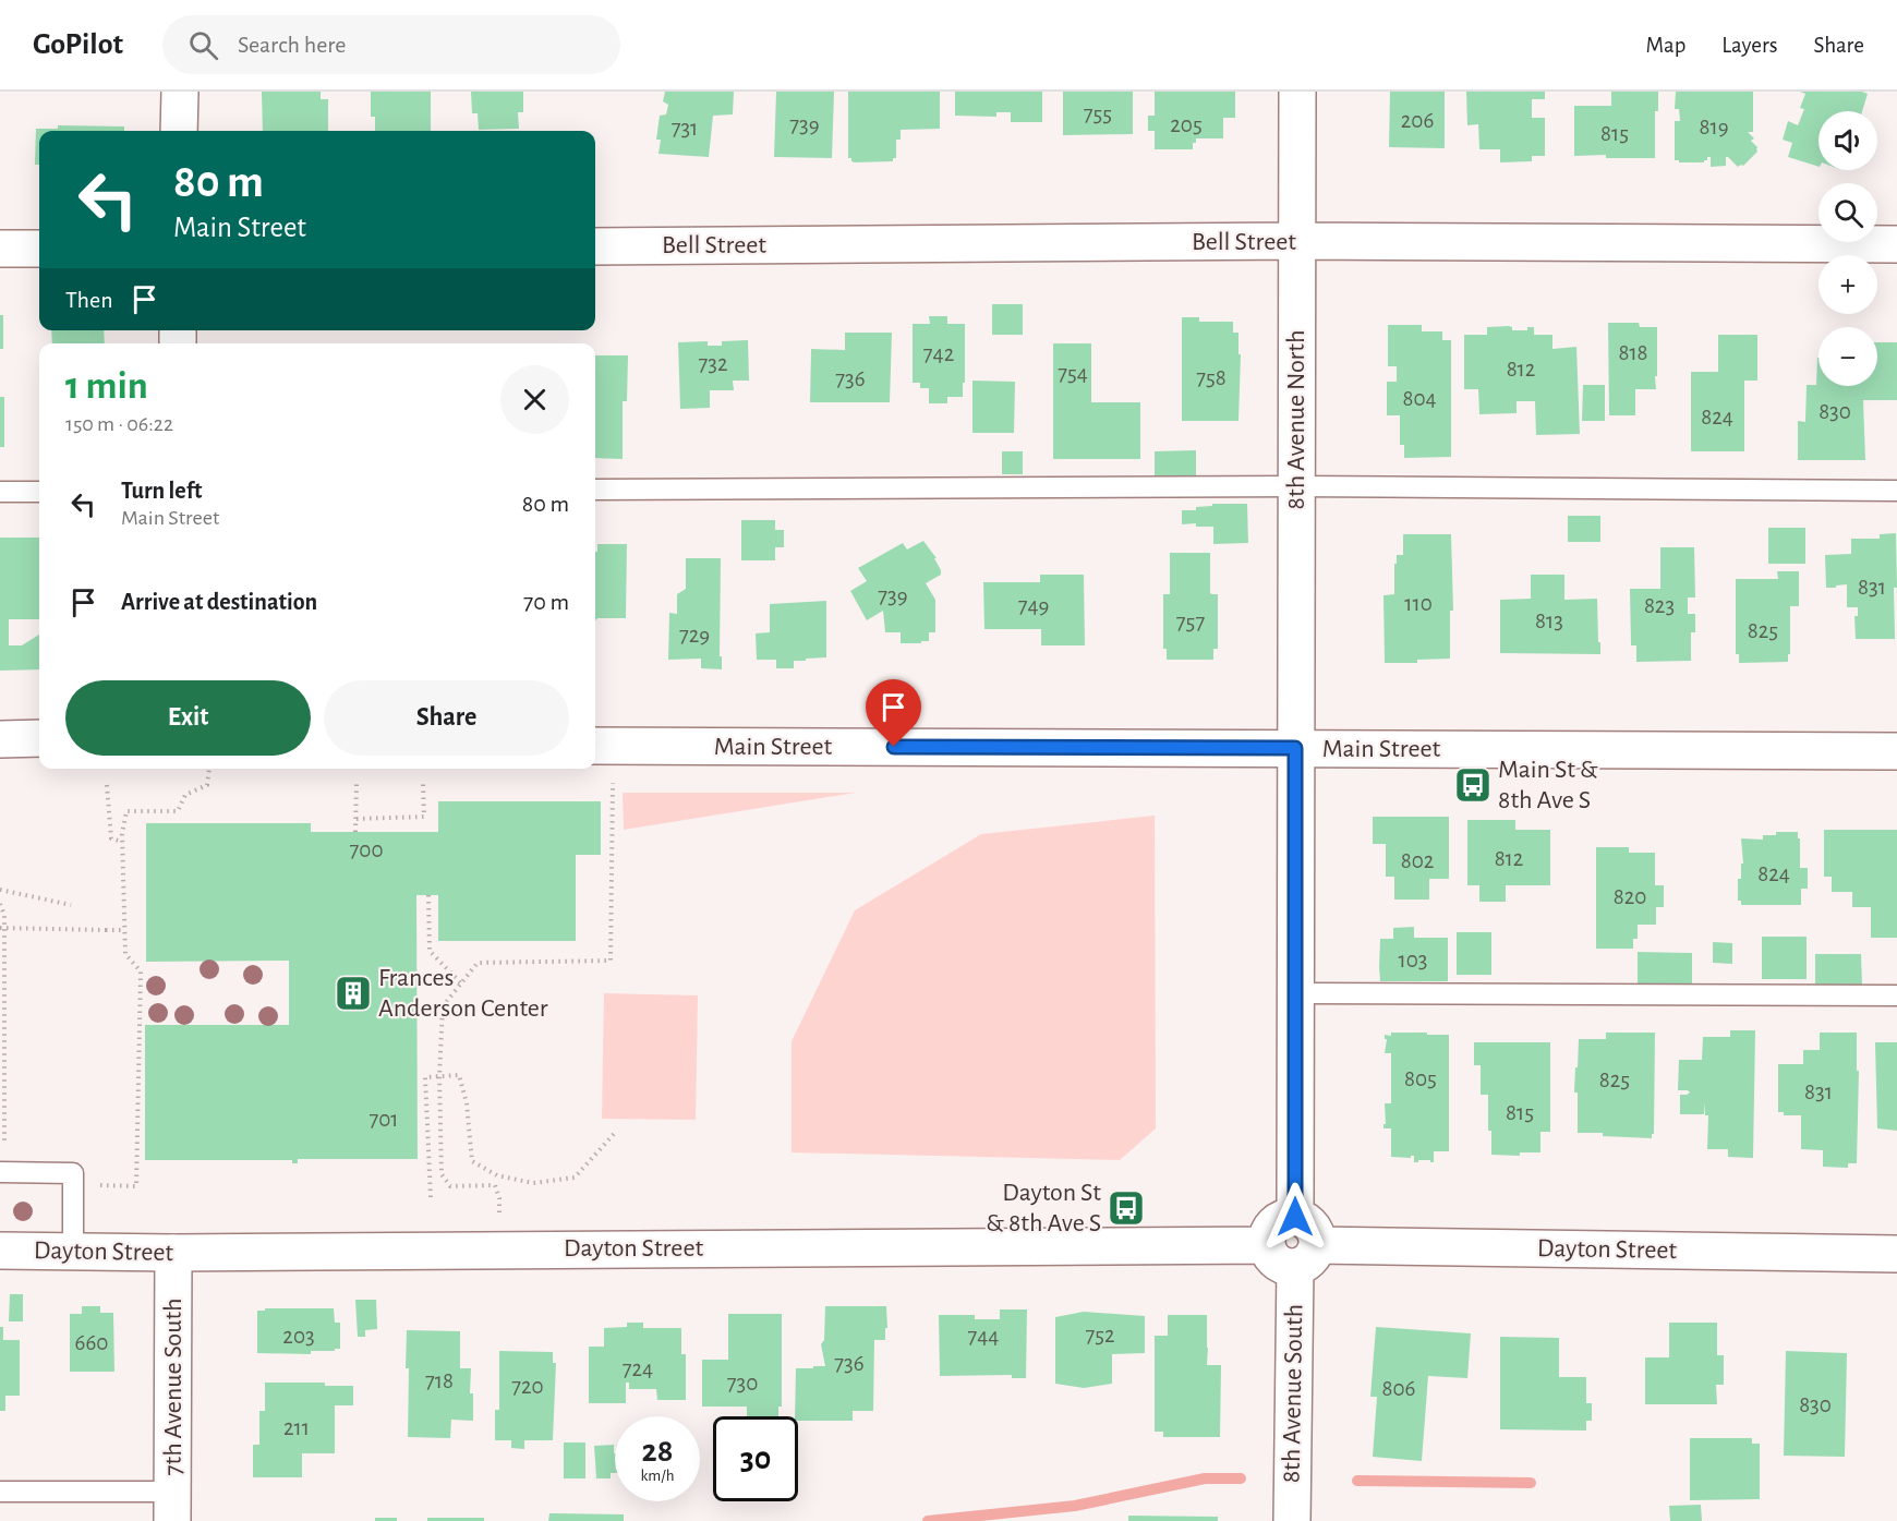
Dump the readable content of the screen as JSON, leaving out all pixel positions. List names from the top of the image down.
{
  "streets": {
    "street": [
      "Bell Street",
      "8th Avenue North",
      "Main Street",
      "Dayton Street",
      "7th Avenue South",
      "8th Avenue South"
    ]
  },
  "crossings": [
    ["Bell Street", "8th Avenue North"],
    ["8th Avenue North", "Main Street"],
    ["Dayton Street", "7th Avenue South"],
    ["Dayton Street", "8th Avenue South"]
  ],
  "places": {
    "bus stop": ["Main St & 8th Ave S", "Dayton St & 8th Ave S"],
    "building": ["Frances Anderson Center"]
  },
  "house_numbers": [
    "755",
    "206",
    "739",
    "205",
    "819",
    "731",
    "815",
    "818",
    "742",
    "732",
    "812",
    "754",
    "758",
    "736",
    "804",
    "830",
    "824",
    "831",
    "739",
    "110",
    "749",
    "823",
    "813",
    "757",
    "825",
    "729",
    "700",
    "812",
    "802",
    "824",
    "820",
    "103",
    "805",
    "825",
    "831",
    "815",
    "701",
    "752",
    "203",
    "744",
    "660",
    "736",
    "724",
    "718",
    "730",
    "720",
    "806",
    "830",
    "211"
  ],
  "page": {
    "header": "GoPilot",
    "search": "Search here",
    "nav": ["Map", "Layers", "Share"],
    "map_buttons": ["+", "−"],
    "turn": ["80 m", "Main Street"],
    "then": "Then",
    "heading": ["1 min", "150 m · 06:22"],
    "list": [
      {
        "name": "Turn left",
        "note": "Main Street",
        "value": "80 m"
      },
      {
        "name": "Arrive at destination",
        "value": "70 m"
      }
    ],
    "buttons": ["Exit", "Share"],
    "speed": "28 km/h",
    "limit": "30"
  }
}
